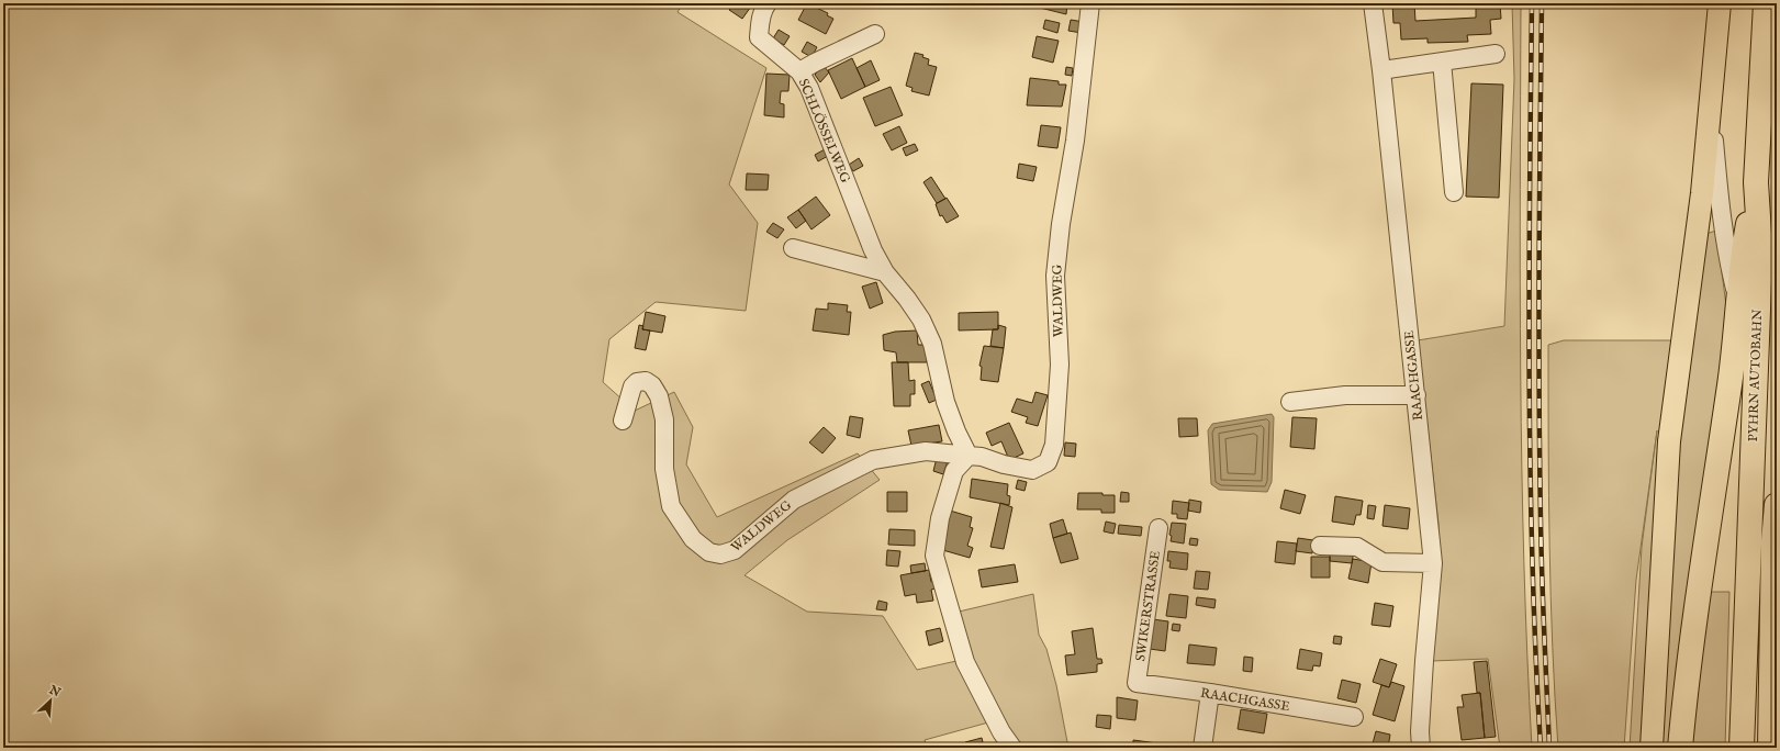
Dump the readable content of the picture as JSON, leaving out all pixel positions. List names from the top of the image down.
{
  "streets": {
    "highway": ["PYHRN AUTOBAHN"],
    "street": [
      "SCHLÖSSELWEG",
      "WALDWEG",
      "RAACHGASSE",
      "SWIKERSTRASSE"
    ]
  },
  "crossings": [
    ["SCHLÖSSELWEG", "WALDWEG"],
    ["RAACHGASSE", "SWIKERSTRASSE"]
  ],
  "north": "top right"
}
